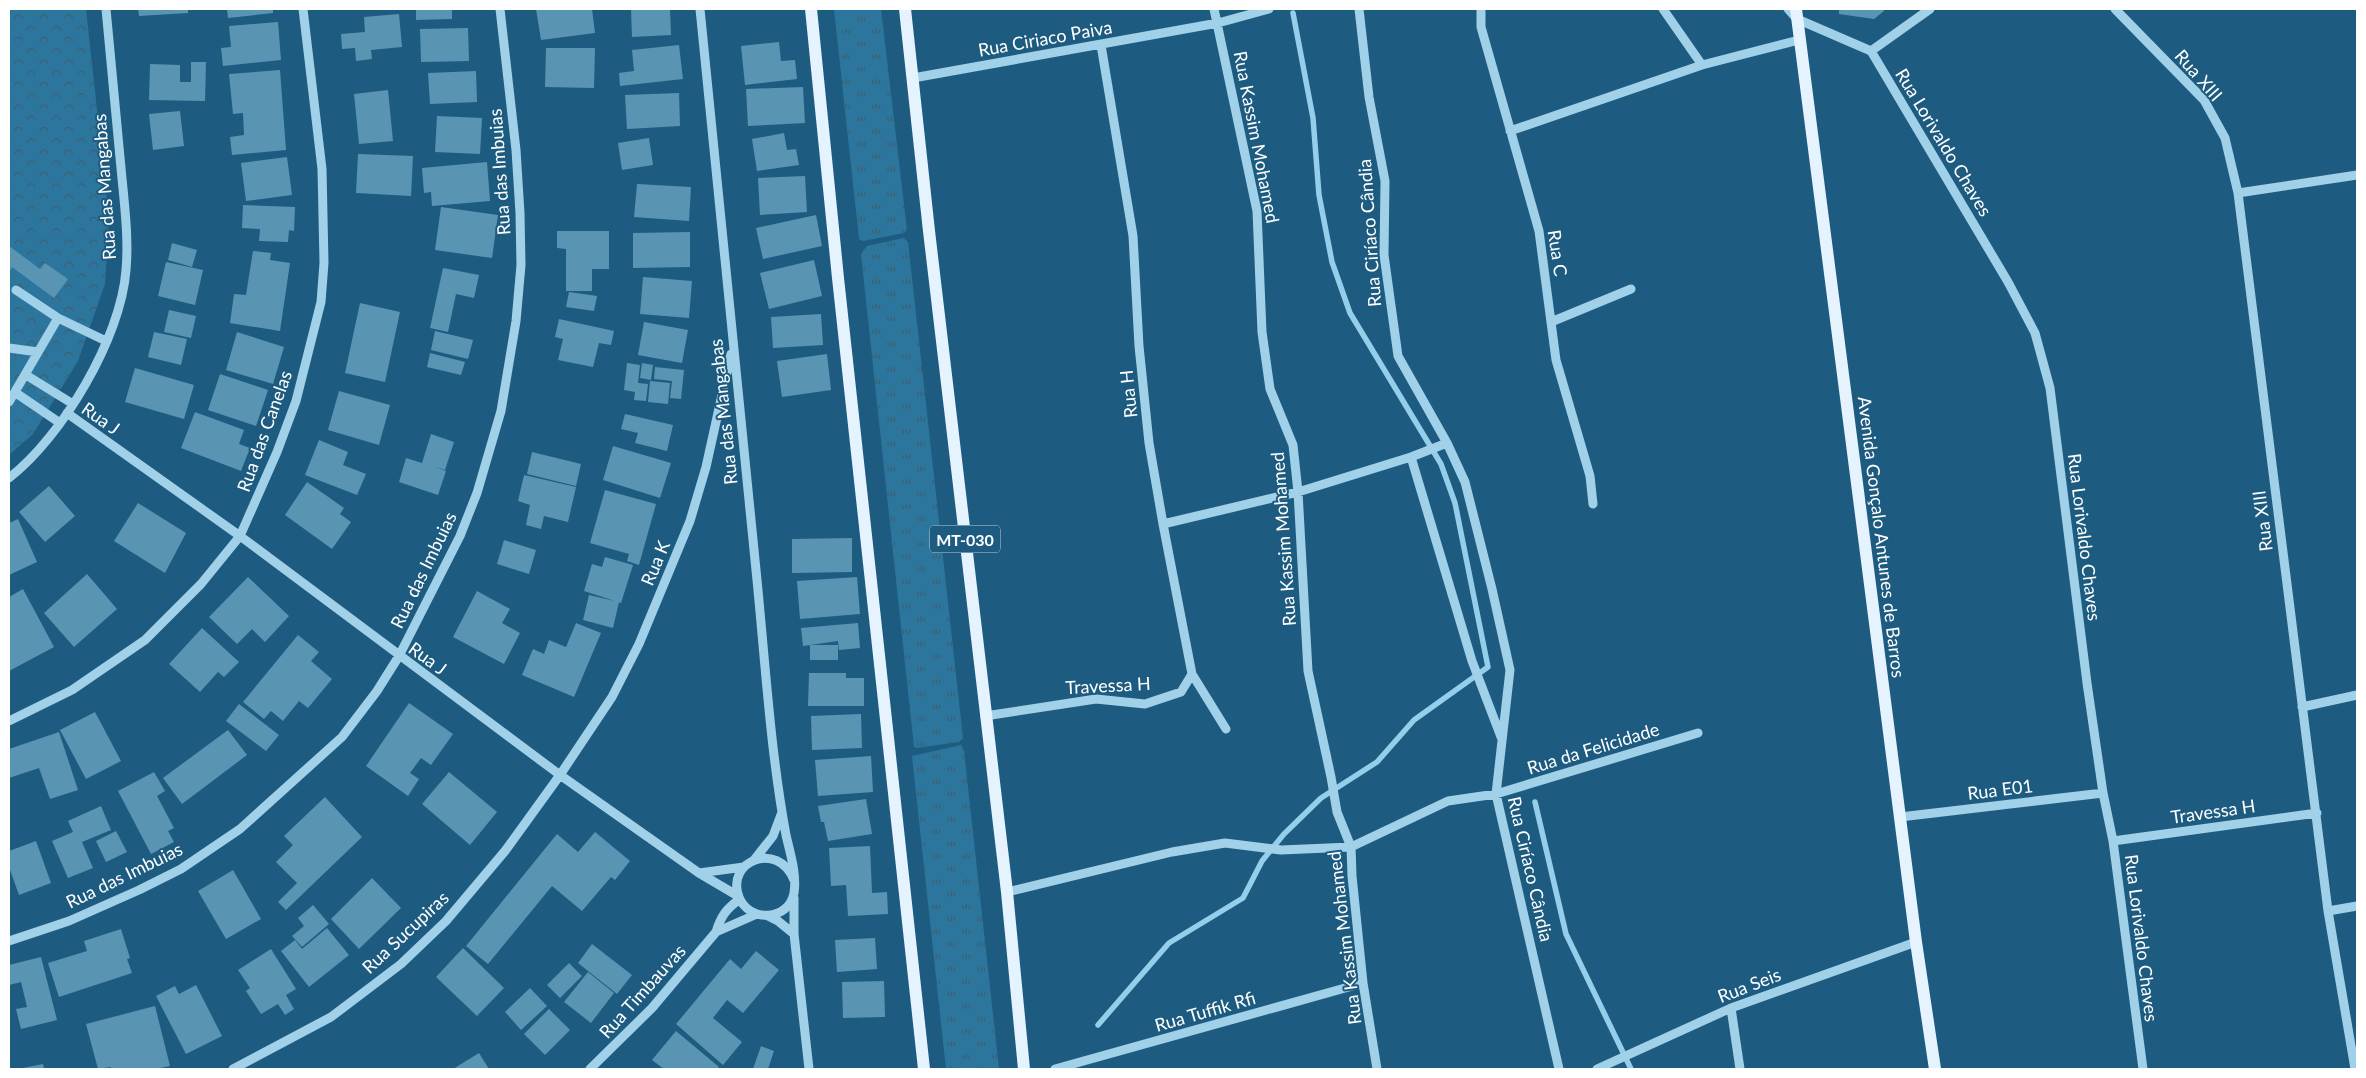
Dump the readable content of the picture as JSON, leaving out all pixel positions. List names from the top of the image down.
{
  "streets": {
    "main road": ["Avenida Gonçalo Antunes de Barros", "MT-030"],
    "street": [
      "Rua Ciriaco Paiva",
      "Rua XIII",
      "Rua Kassim Mohamed",
      "Rua Lorivaldo Chaves",
      "Rua das Imbuias",
      "Rua das Mangabas",
      "Rua Ciríaco Cândia",
      "Rua C",
      "Rua H",
      "Rua J",
      "Rua das Canelas",
      "Rua K",
      "Travessa H",
      "Rua da Felicidade",
      "Rua E01",
      "Rua Sucupiras",
      "Rua Seis",
      "Rua Timbauvas",
      "Rua Tuffik Rfi"
    ]
  },
  "crossings": [
    ["Rua Ciriaco Paiva", "Rua Kassim Mohamed"],
    ["Rua Ciriaco Paiva", "Rua H"],
    ["Rua Ciriaco Paiva", "MT-030"],
    ["Rua XIII", "Travessa H"],
    ["Rua Kassim Mohamed", "Rua da Felicidade"],
    ["Rua Kassim Mohamed", "Rua Tuffik Rfi"],
    ["Rua Lorivaldo Chaves", "Travessa H"],
    ["Rua Lorivaldo Chaves", "Rua E01"],
    ["Rua das Imbuias", "Rua J"],
    ["Rua das Mangabas", "Rua J"],
    ["Rua das Mangabas", "Rua K"],
    ["Rua Ciríaco Cândia", "Rua da Felicidade"],
    ["Rua H", "Travessa H"],
    ["Rua J", "Rua das Canelas"],
    ["Rua J", "Rua K"],
    ["Rua J", "Rua Sucupiras"],
    ["Avenida Gonçalo Antunes de Barros", "Rua E01"],
    ["Avenida Gonçalo Antunes de Barros", "Rua Seis"],
    ["MT-030", "Travessa H"],
    ["Rua K", "Rua Sucupiras"]
  ]
}
